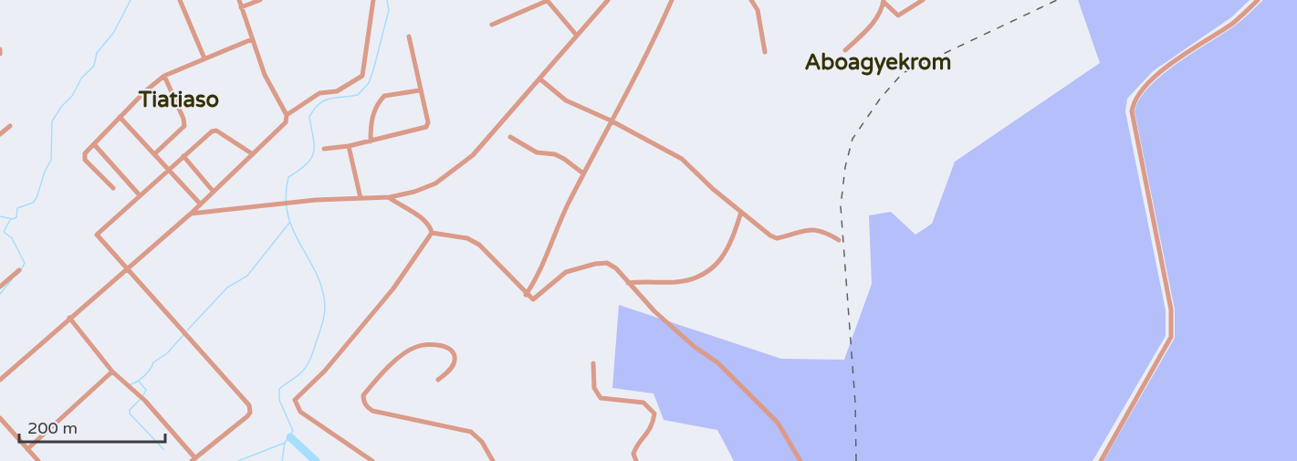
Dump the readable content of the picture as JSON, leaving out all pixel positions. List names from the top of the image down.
{
  "districts": ["Aboagyekrom", "Tiatiaso"],
  "scale_bar": "200 m"
}
